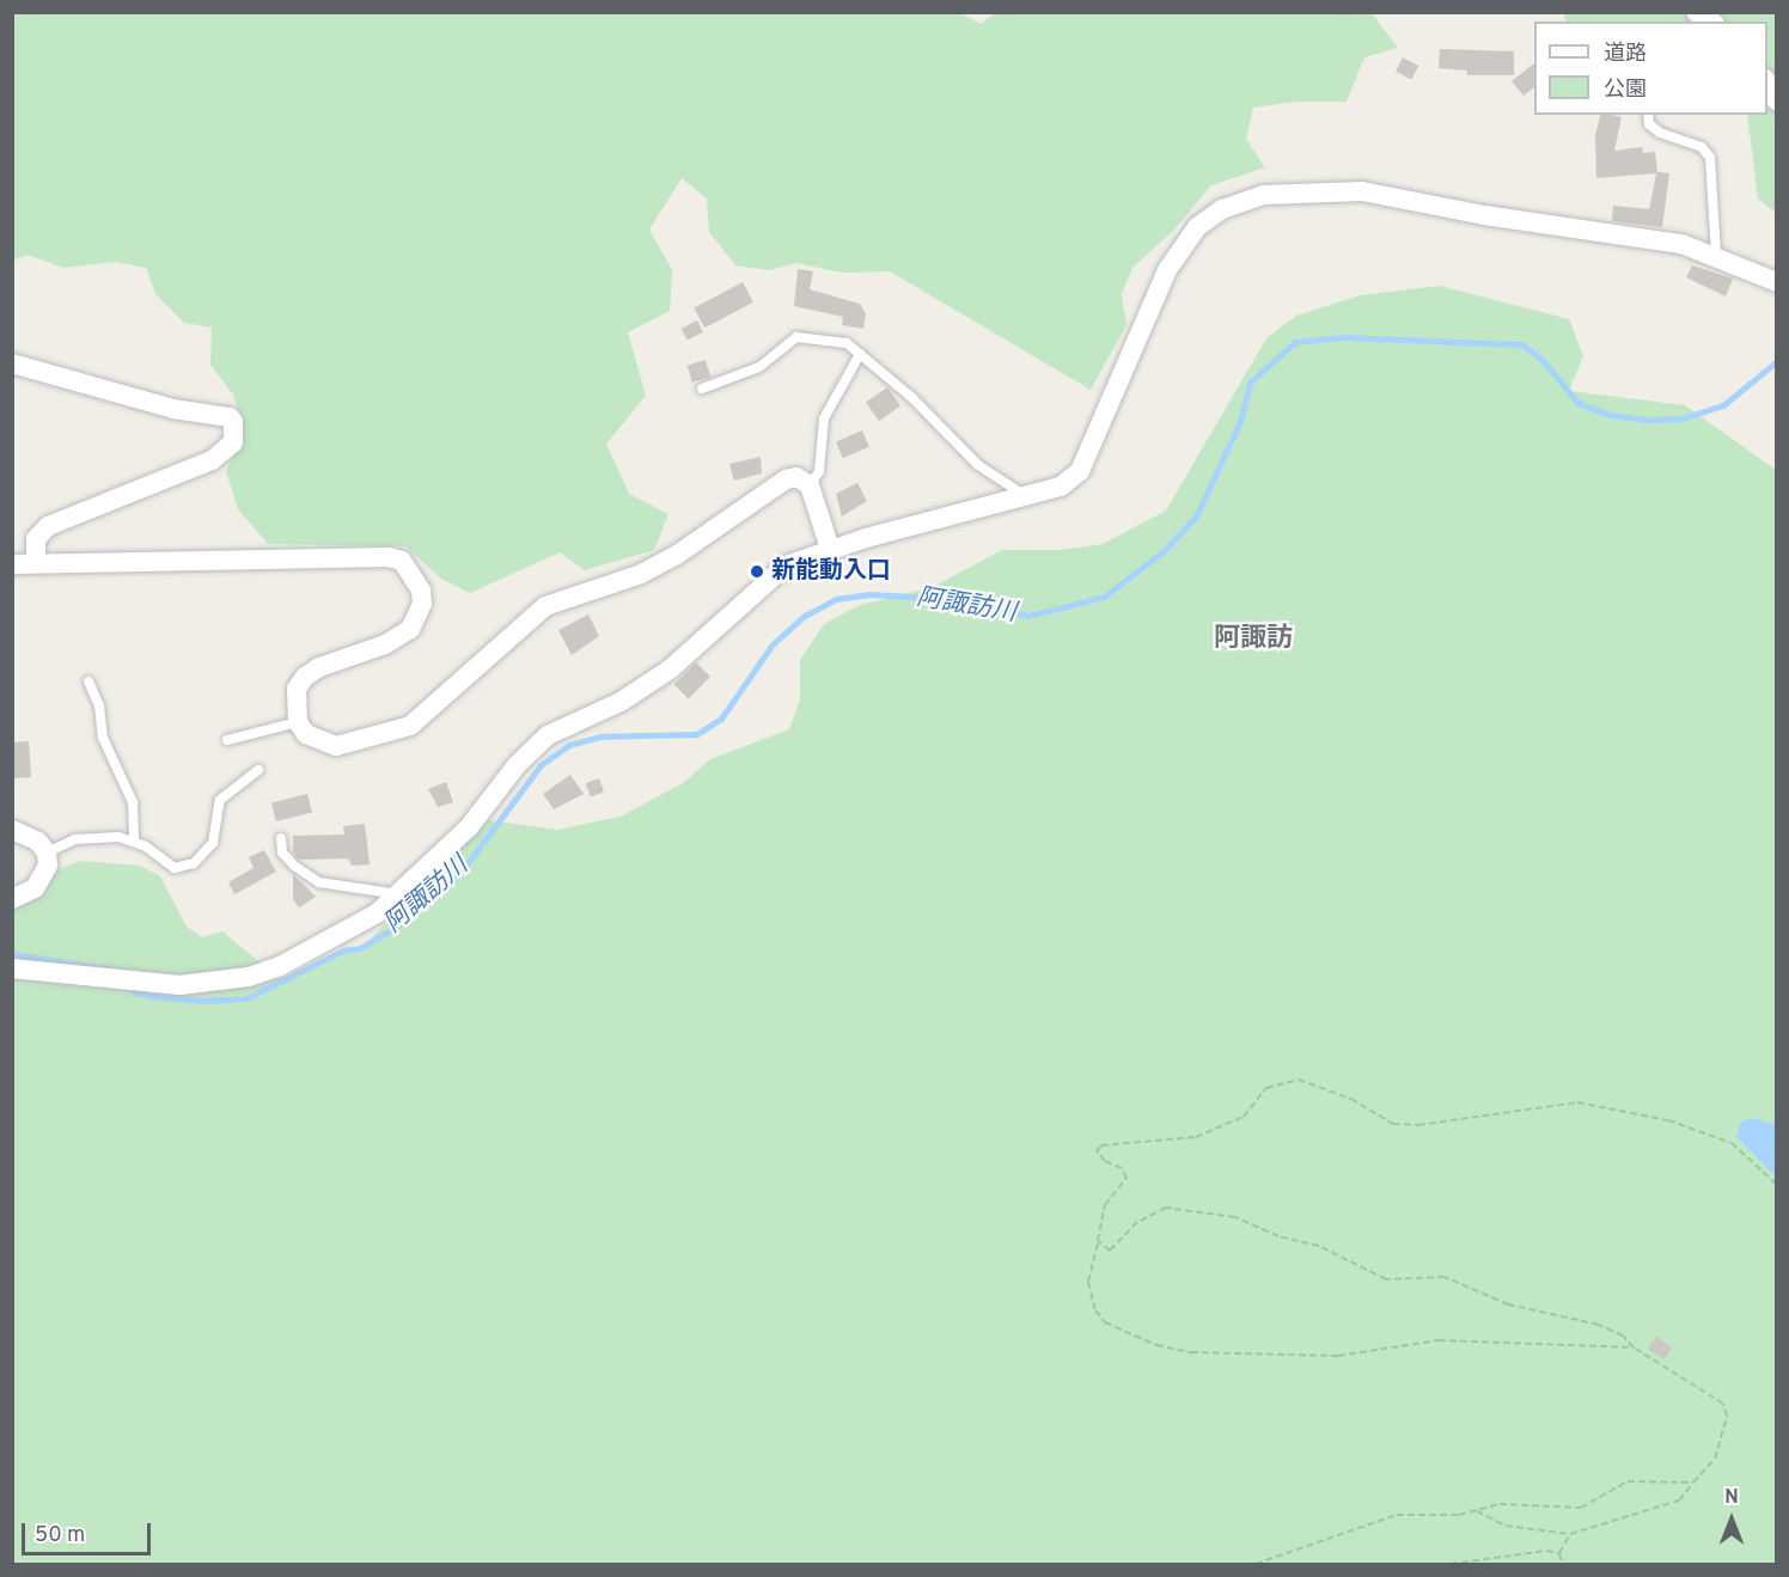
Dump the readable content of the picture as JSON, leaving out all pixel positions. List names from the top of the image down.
{
  "districts": ["阿諏訪"],
  "water": ["阿諏訪川"],
  "places": ["新能動入口"],
  "legend": ["道路", "公園"],
  "scale_bar": "50 m",
  "north": "top"
}
